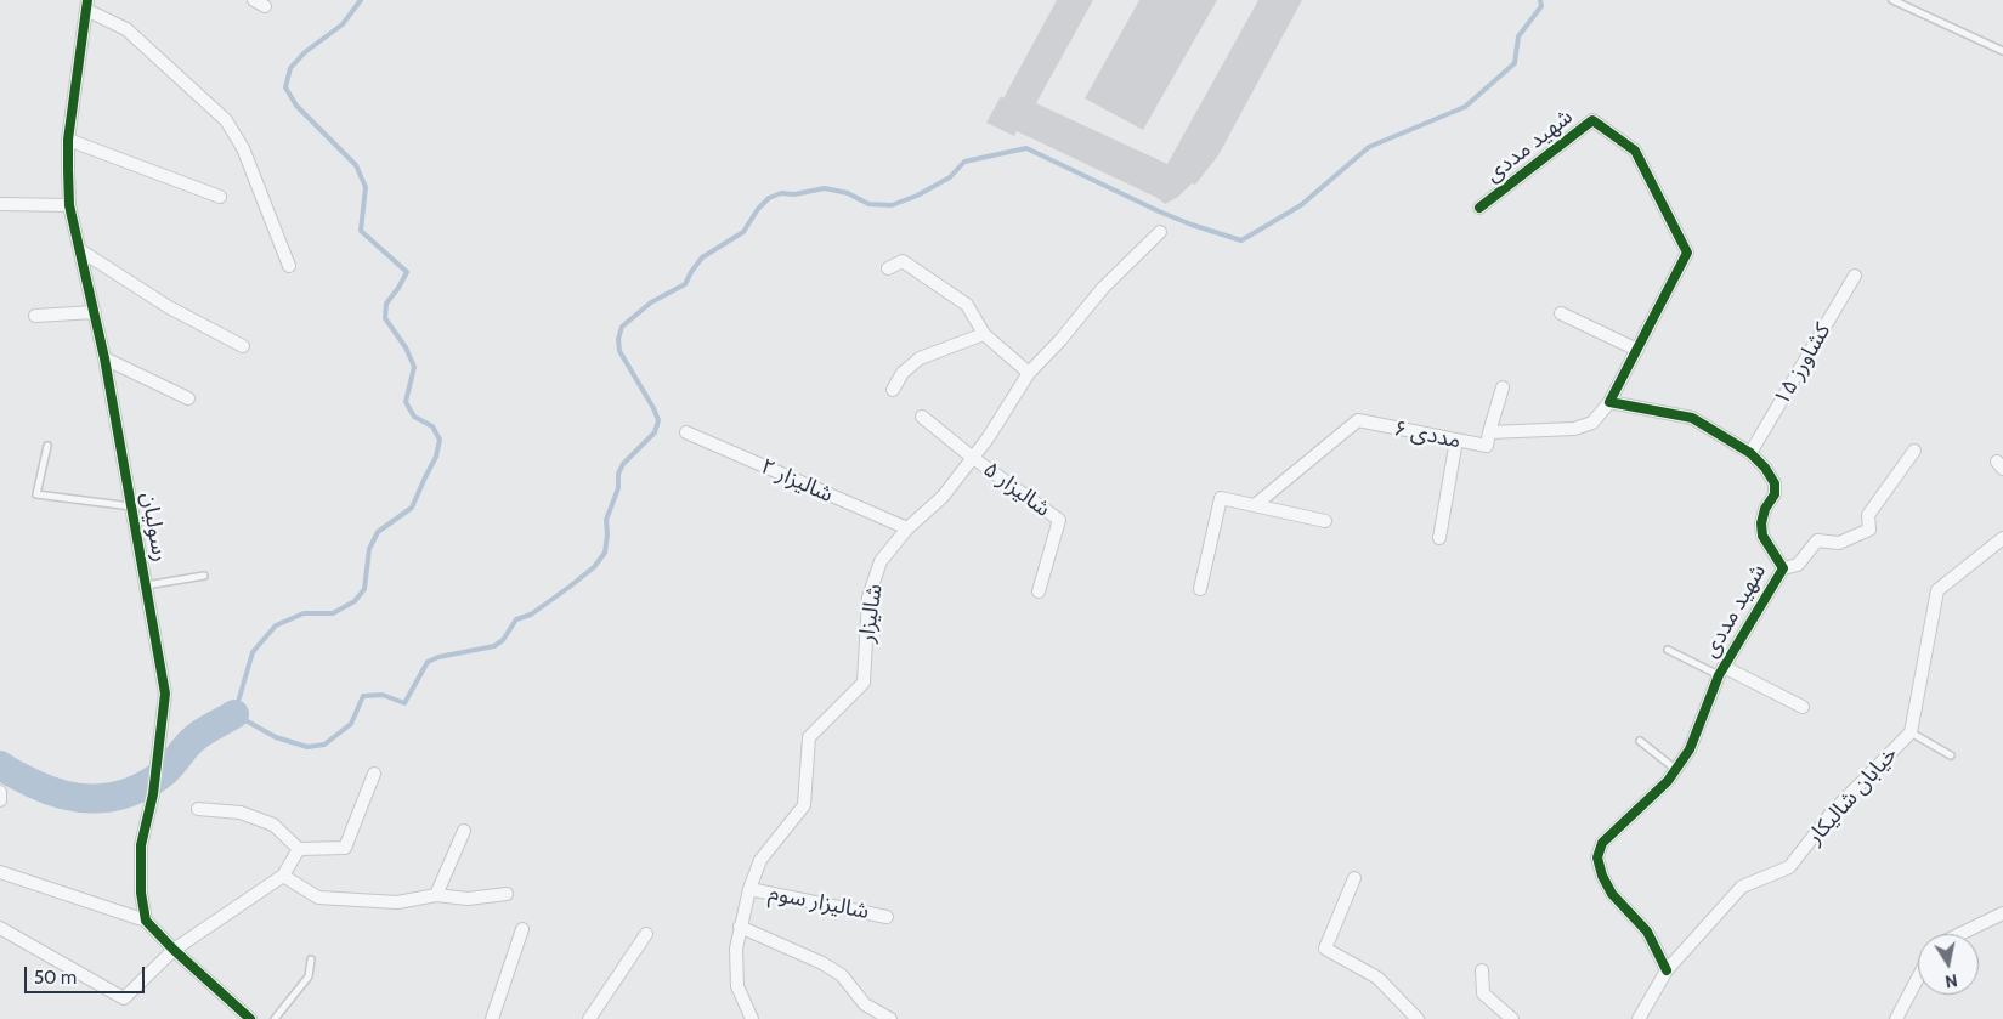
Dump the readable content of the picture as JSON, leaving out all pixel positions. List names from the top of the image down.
{
  "streets": {
    "street": [
      "شهید مددی",
      "کشاورز ۱۵",
      "مددی ۶",
      "شالیزار ۲",
      "شالیزار ۵",
      "رسولیان",
      "شالیزار",
      "خیابان شالیکار",
      "شالیزار سوم"
    ]
  },
  "crossings": [
    ["شهید مددی", "کشاورز ۱۵"],
    ["شهید مددی", "مددی ۶"],
    ["شهید مددی", "خیابان شالیکار"],
    ["شالیزار ۲", "شالیزار"],
    ["شالیزار ۵", "شالیزار"],
    ["شالیزار", "شالیزار سوم"]
  ],
  "scale_bar": "50 m",
  "north": "bottom"
}
